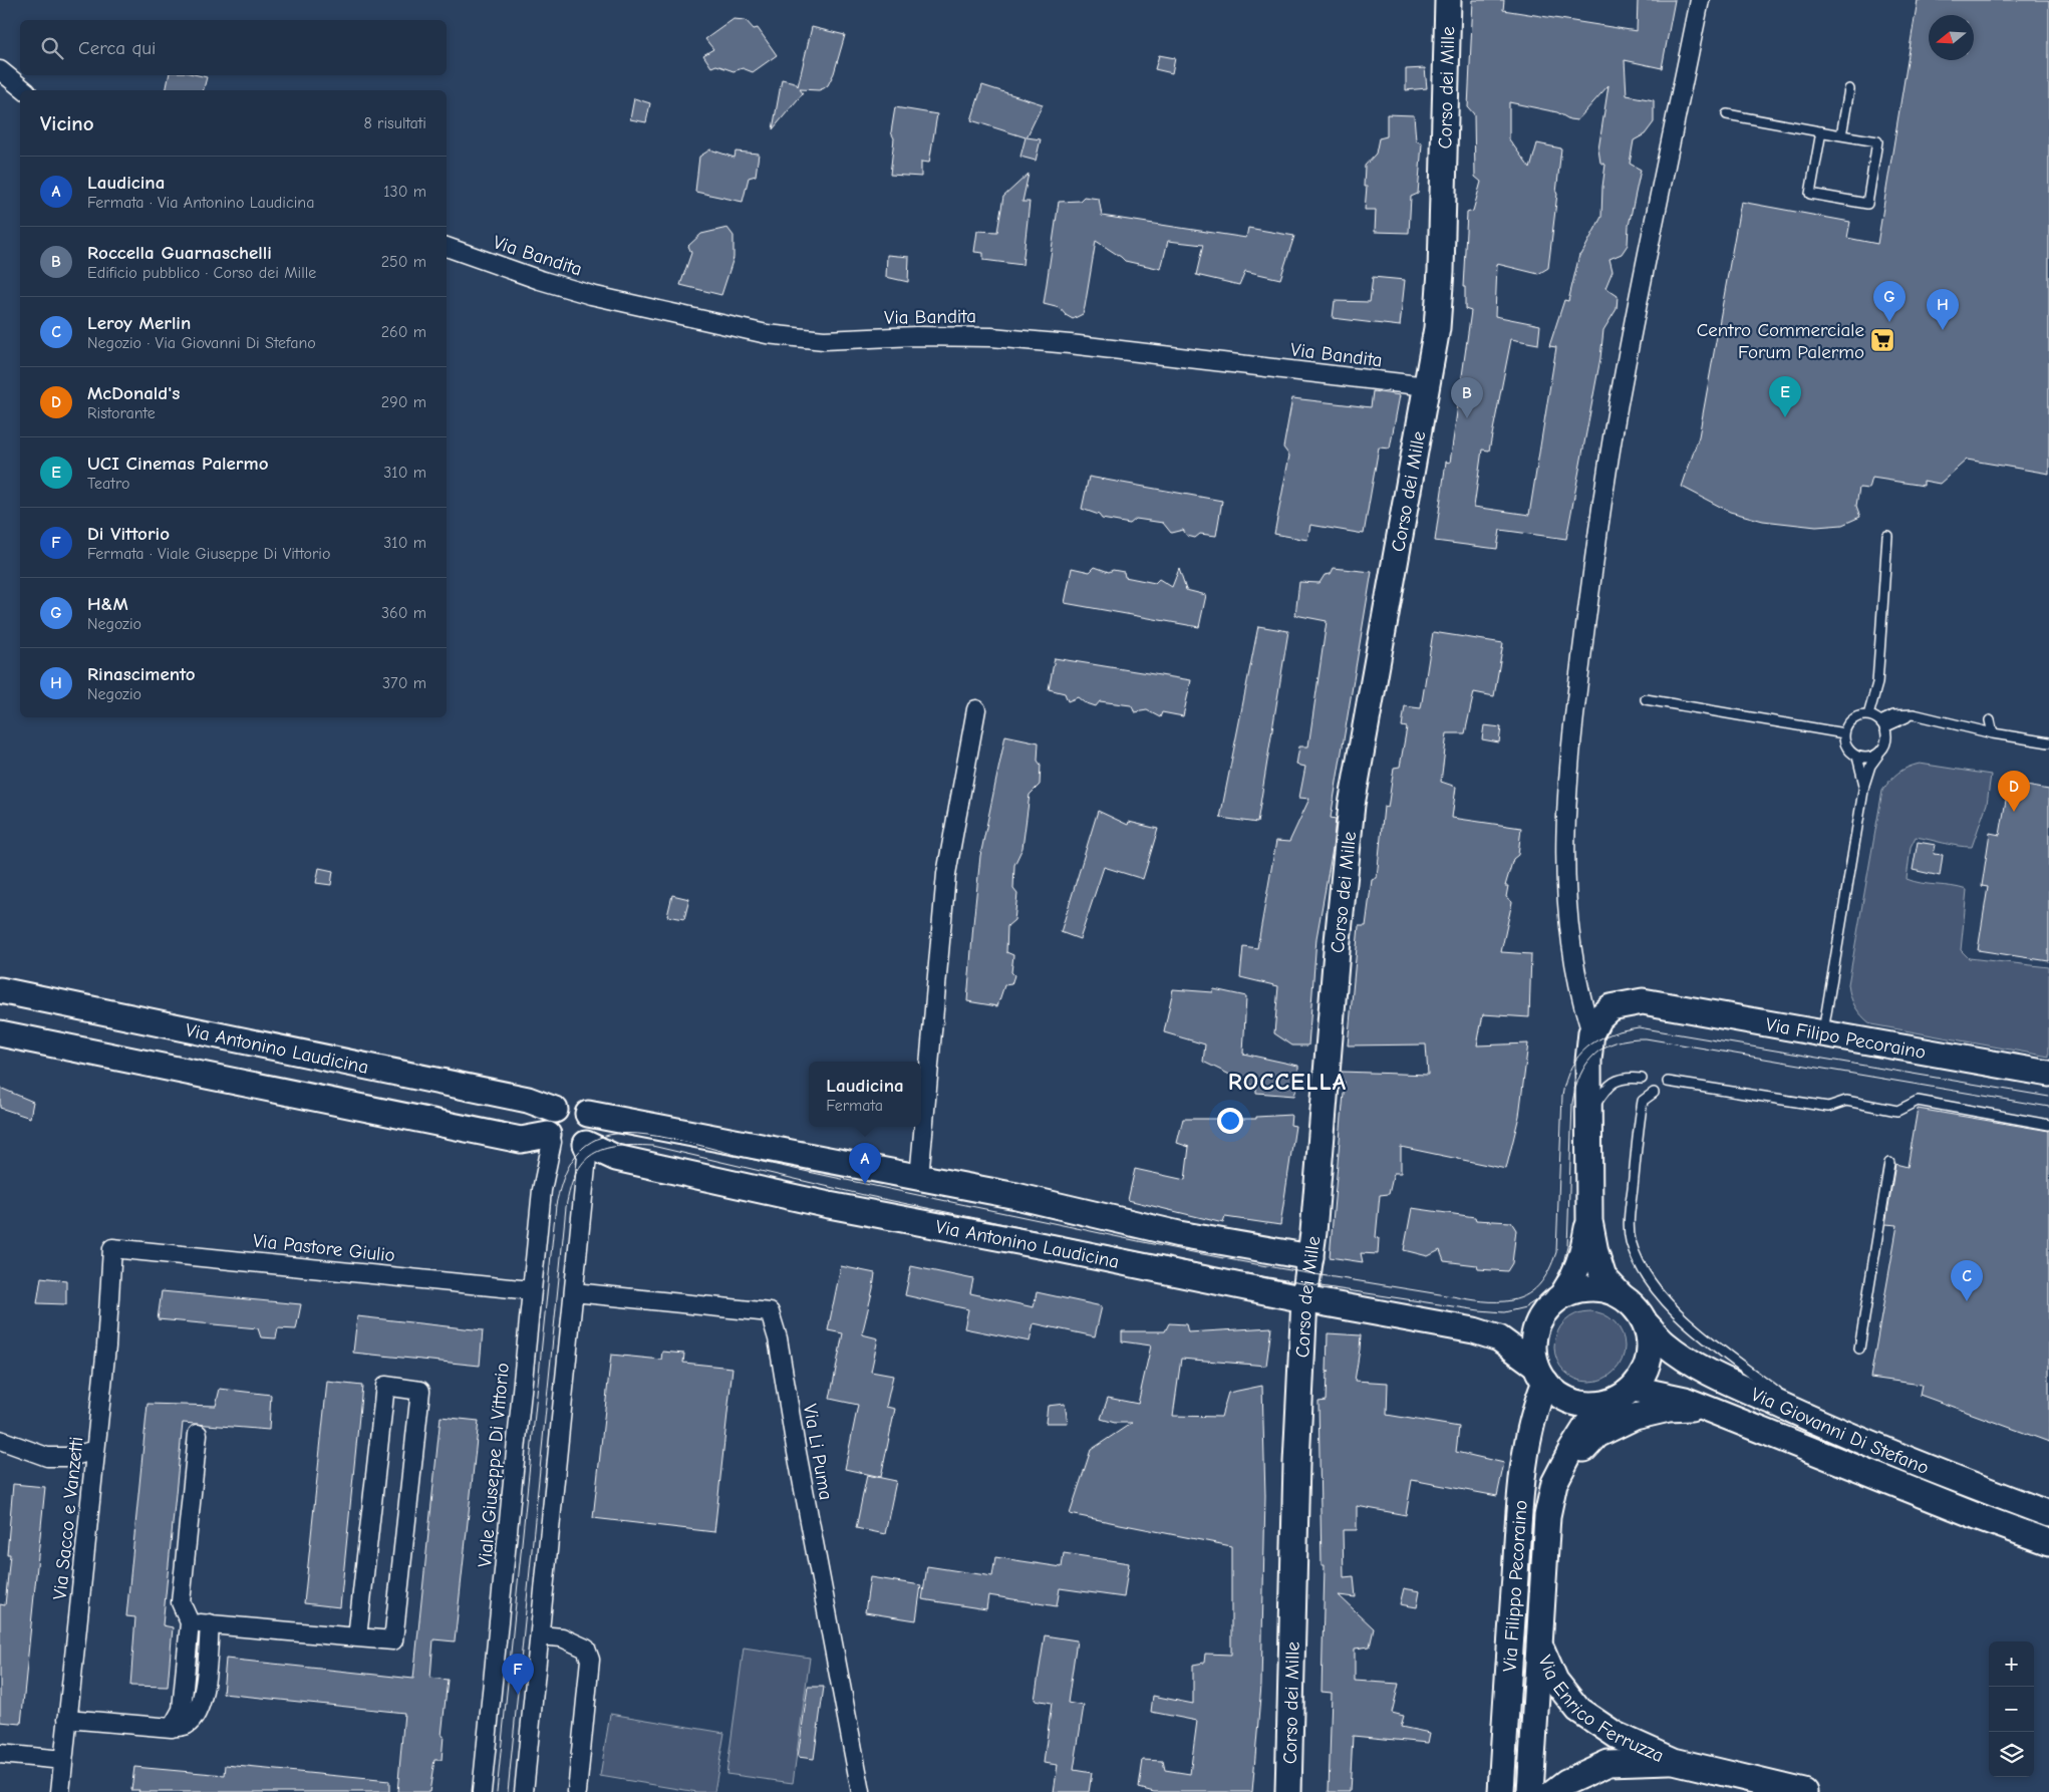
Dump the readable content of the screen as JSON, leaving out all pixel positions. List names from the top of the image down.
{
  "streets": {
    "street": [
      "Corso dei Mille",
      "Via Bandita",
      "Via Filipo Pecoraino",
      "Via Antonino Laudicina",
      "Via Pastore Giulio",
      "Via Giovanni Di Stefano",
      "Via Li Puma",
      "Viale Giuseppe Di Vittorio",
      "Via Sacco e Vanzetti",
      "Via Filippo Pecoraino",
      "Via Enrico Ferruzza"
    ]
  },
  "crossings": [
    ["Corso dei Mille", "Via Bandita"],
    ["Corso dei Mille", "Via Antonino Laudicina"],
    ["Via Antonino Laudicina", "Viale Giuseppe Di Vittorio"],
    ["Via Pastore Giulio", "Viale Giuseppe Di Vittorio"],
    ["Via Pastore Giulio", "Via Sacco e Vanzetti"],
    ["Via Giovanni Di Stefano", "Via Filippo Pecoraino"],
    ["Via Filippo Pecoraino", "Via Enrico Ferruzza"]
  ],
  "districts": ["ROCCELLA"],
  "places": {
    "supermarket": ["Centro Commerciale Forum Palermo"]
  },
  "north": "left",
  "page": {
    "search": "Cerca qui",
    "heading": ["Vicino", "8 risultati"],
    "list": [
      {
        "mark": "A",
        "name": "Laudicina",
        "note": "Fermata · Via Antonino Laudicina",
        "value": "130 m"
      },
      {
        "mark": "B",
        "name": "Roccella Guarnaschelli",
        "note": "Edificio pubblico · Corso dei Mille",
        "value": "250 m"
      },
      {
        "mark": "C",
        "name": "Leroy Merlin",
        "note": "Negozio · Via Giovanni Di Stefano",
        "value": "260 m"
      },
      {
        "mark": "D",
        "name": "McDonald's",
        "note": "Ristorante",
        "value": "290 m"
      },
      {
        "mark": "E",
        "name": "UCI Cinemas Palermo",
        "note": "Teatro",
        "value": "310 m"
      },
      {
        "mark": "F",
        "name": "Di Vittorio",
        "note": "Fermata · Viale Giuseppe Di Vittorio",
        "value": "310 m"
      },
      {
        "mark": "G",
        "name": "H&M",
        "note": "Negozio",
        "value": "360 m"
      },
      {
        "mark": "H",
        "name": "Rinascimento",
        "note": "Negozio",
        "value": "370 m"
      }
    ],
    "pins": [
      "G",
      "H",
      "E",
      "B",
      "D",
      "A",
      "C",
      "F"
    ],
    "popup": ["Laudicina", "Fermata"],
    "map_buttons": ["+", "−"]
  }
}
